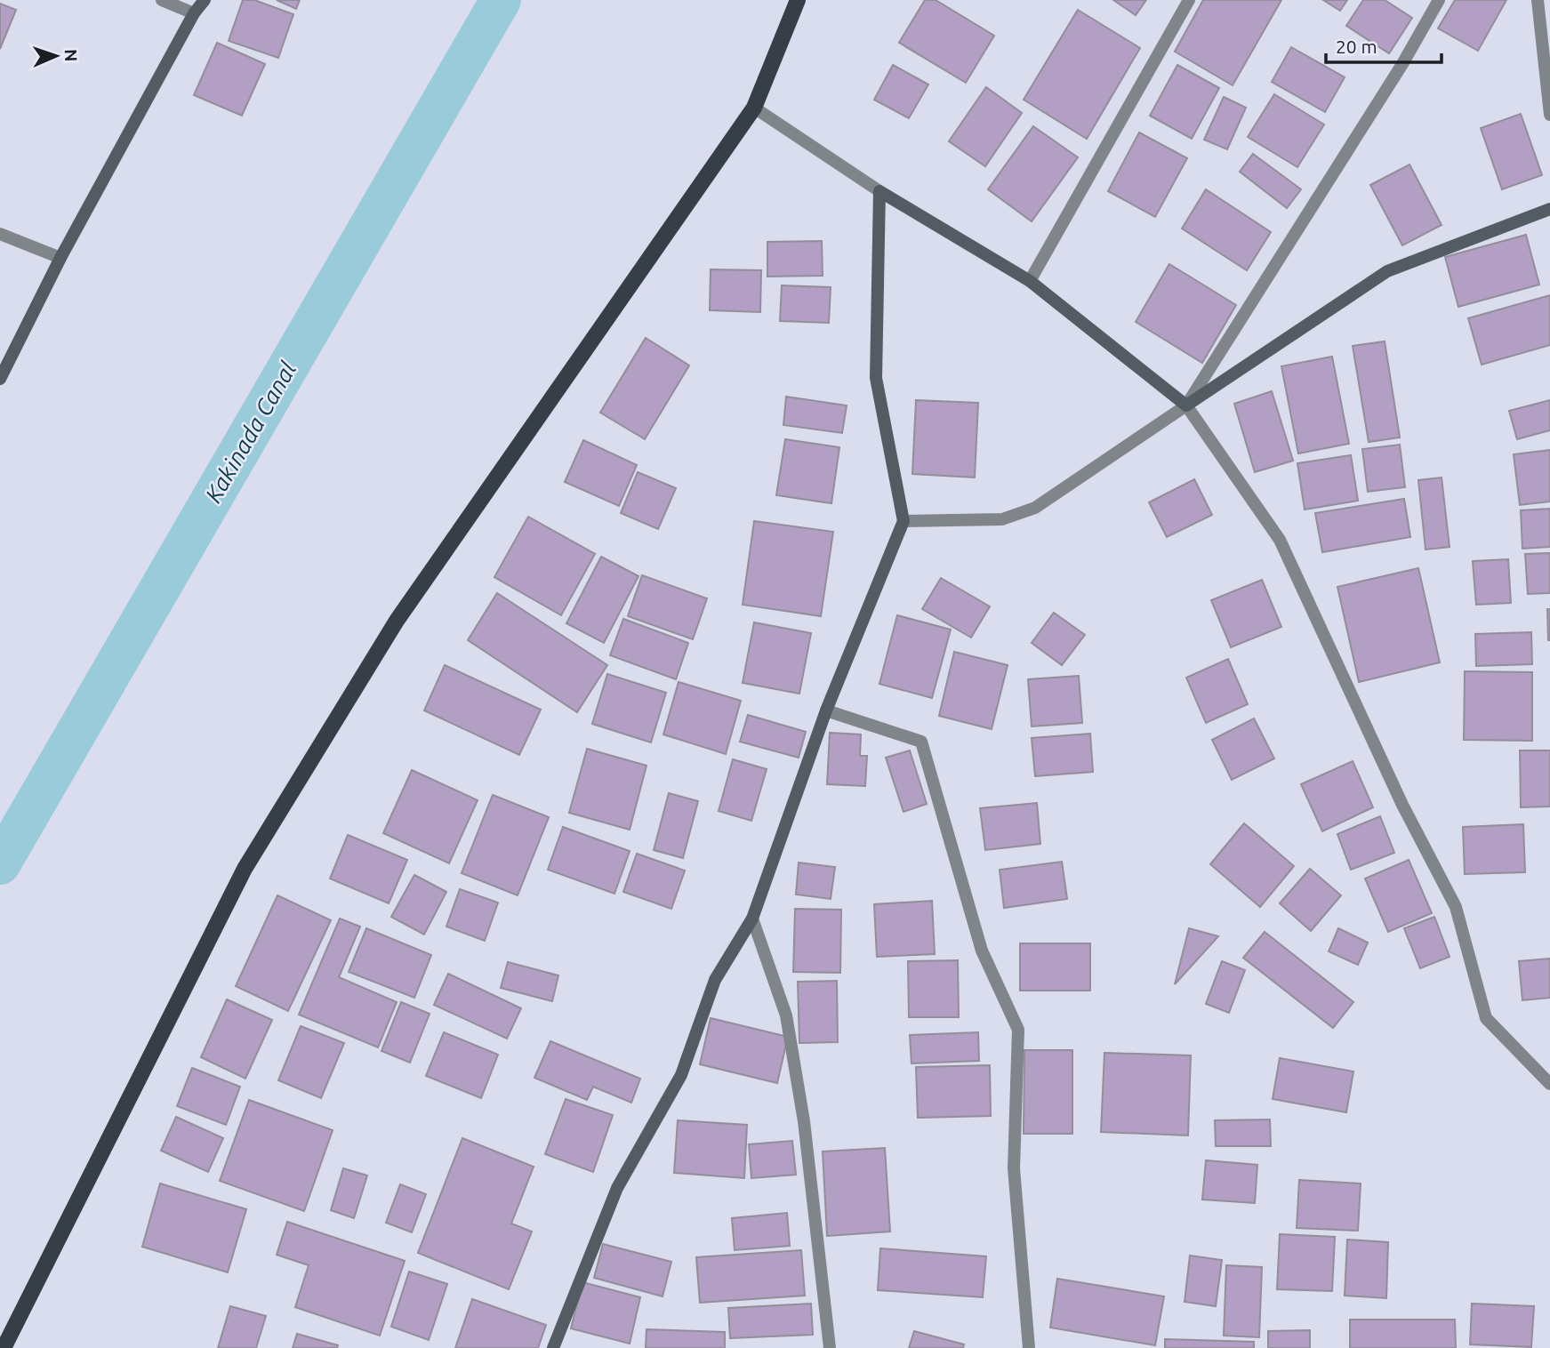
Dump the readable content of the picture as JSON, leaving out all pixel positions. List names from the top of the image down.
{
  "water": ["Kakinada Canal"],
  "scale_bar": "20 m",
  "north": "right"
}
